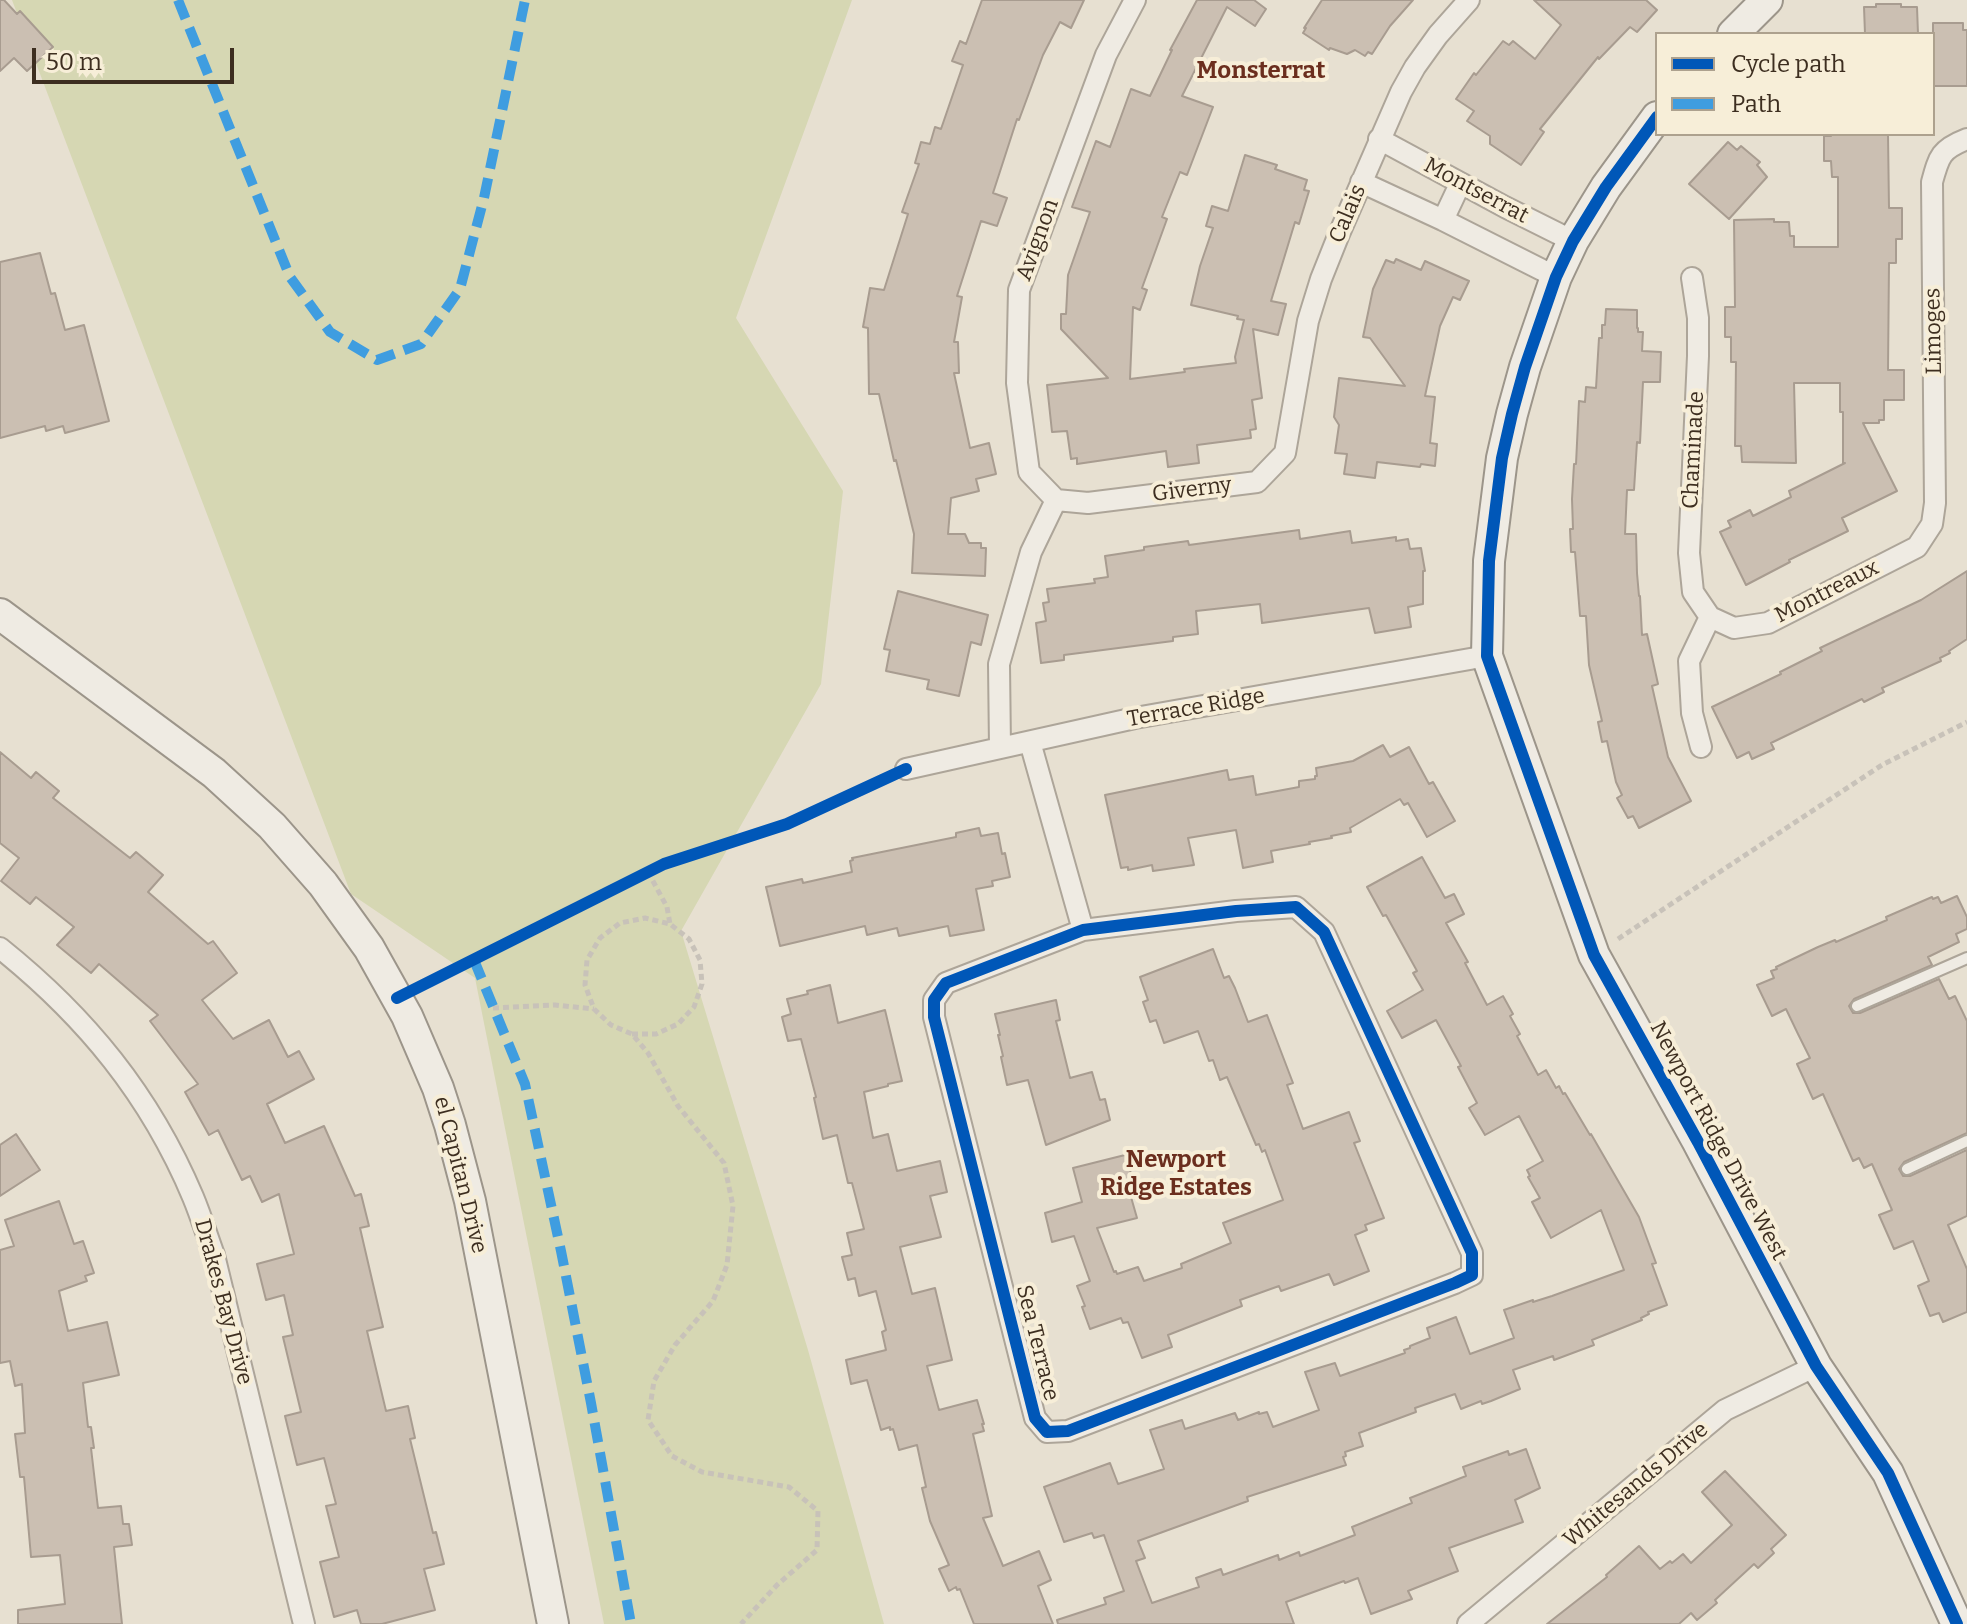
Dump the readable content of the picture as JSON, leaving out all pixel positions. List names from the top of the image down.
{
  "streets": {
    "street": [
      "Montserrat",
      "Calais",
      "Avignon",
      "Limoges",
      "Chaminade",
      "Giverny",
      "Montreaux",
      "Terrace Ridge",
      "Newport Ridge Drive West",
      "el Capitan Drive",
      "Drakes Bay Drive",
      "Sea Terrace",
      "Whitesands Drive"
    ]
  },
  "crossings": [
    ["Montserrat", "Calais"],
    ["Calais", "Giverny"],
    ["Avignon", "Giverny"],
    ["Limoges", "Montreaux"],
    ["Chaminade", "Montreaux"],
    ["Terrace Ridge", "Newport Ridge Drive West"],
    ["Newport Ridge Drive West", "Whitesands Drive"]
  ],
  "districts": ["Monsterrat", "Newport Ridge Estates"],
  "legend": ["Cycle path", "Path"],
  "scale_bar": "50 m"
}
